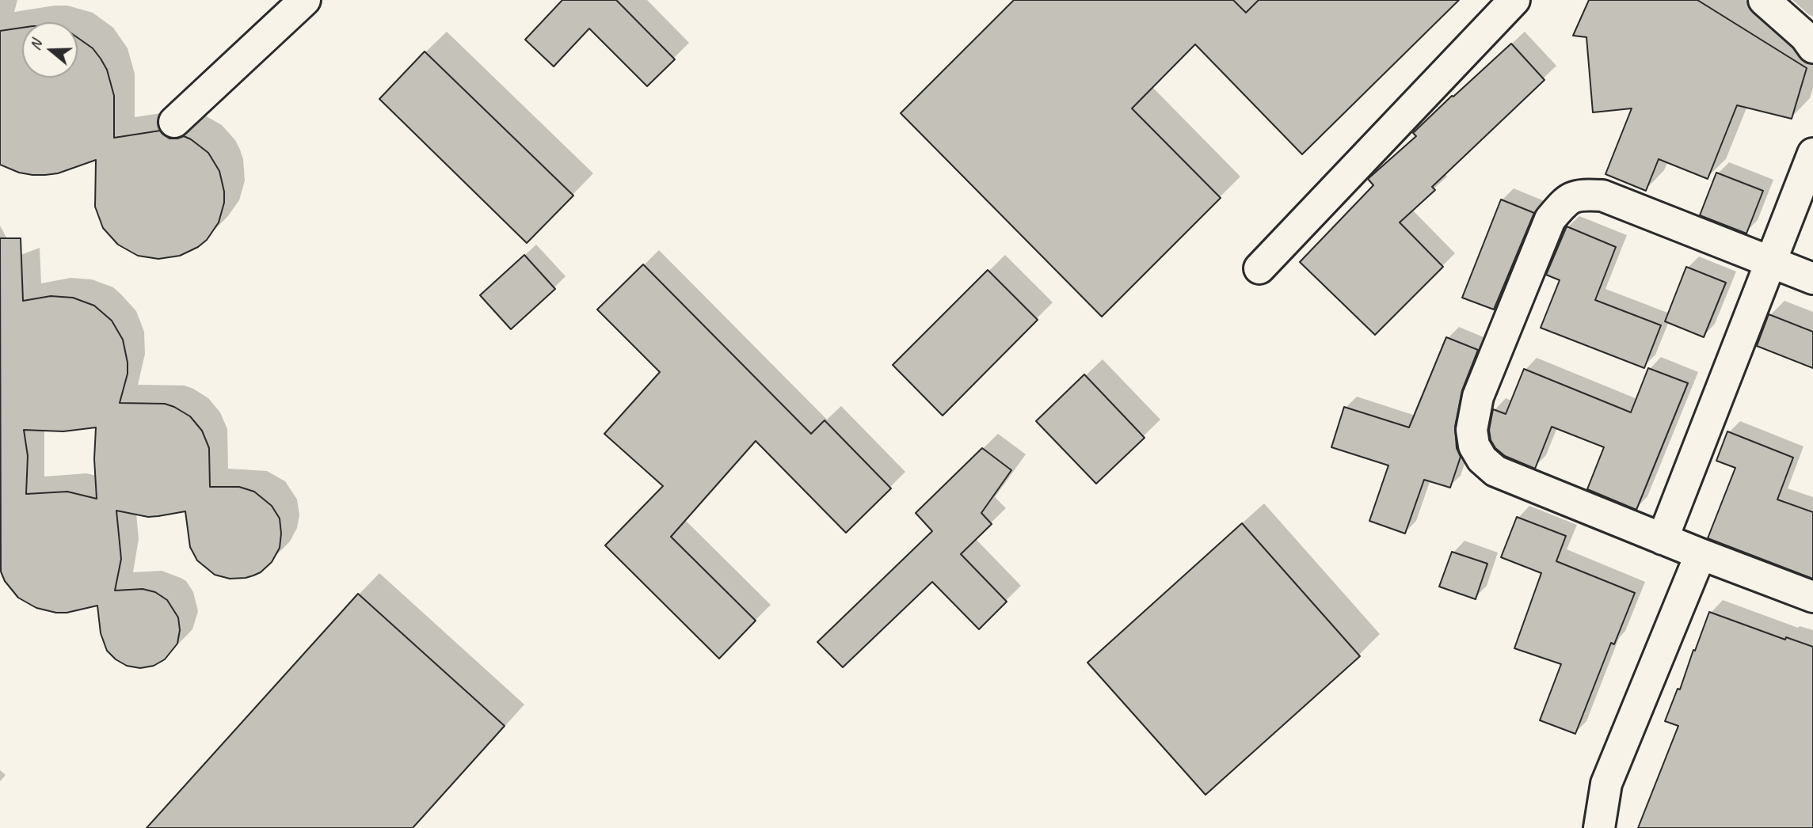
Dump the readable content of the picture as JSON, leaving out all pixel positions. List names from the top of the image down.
{
  "north": "left"
}
